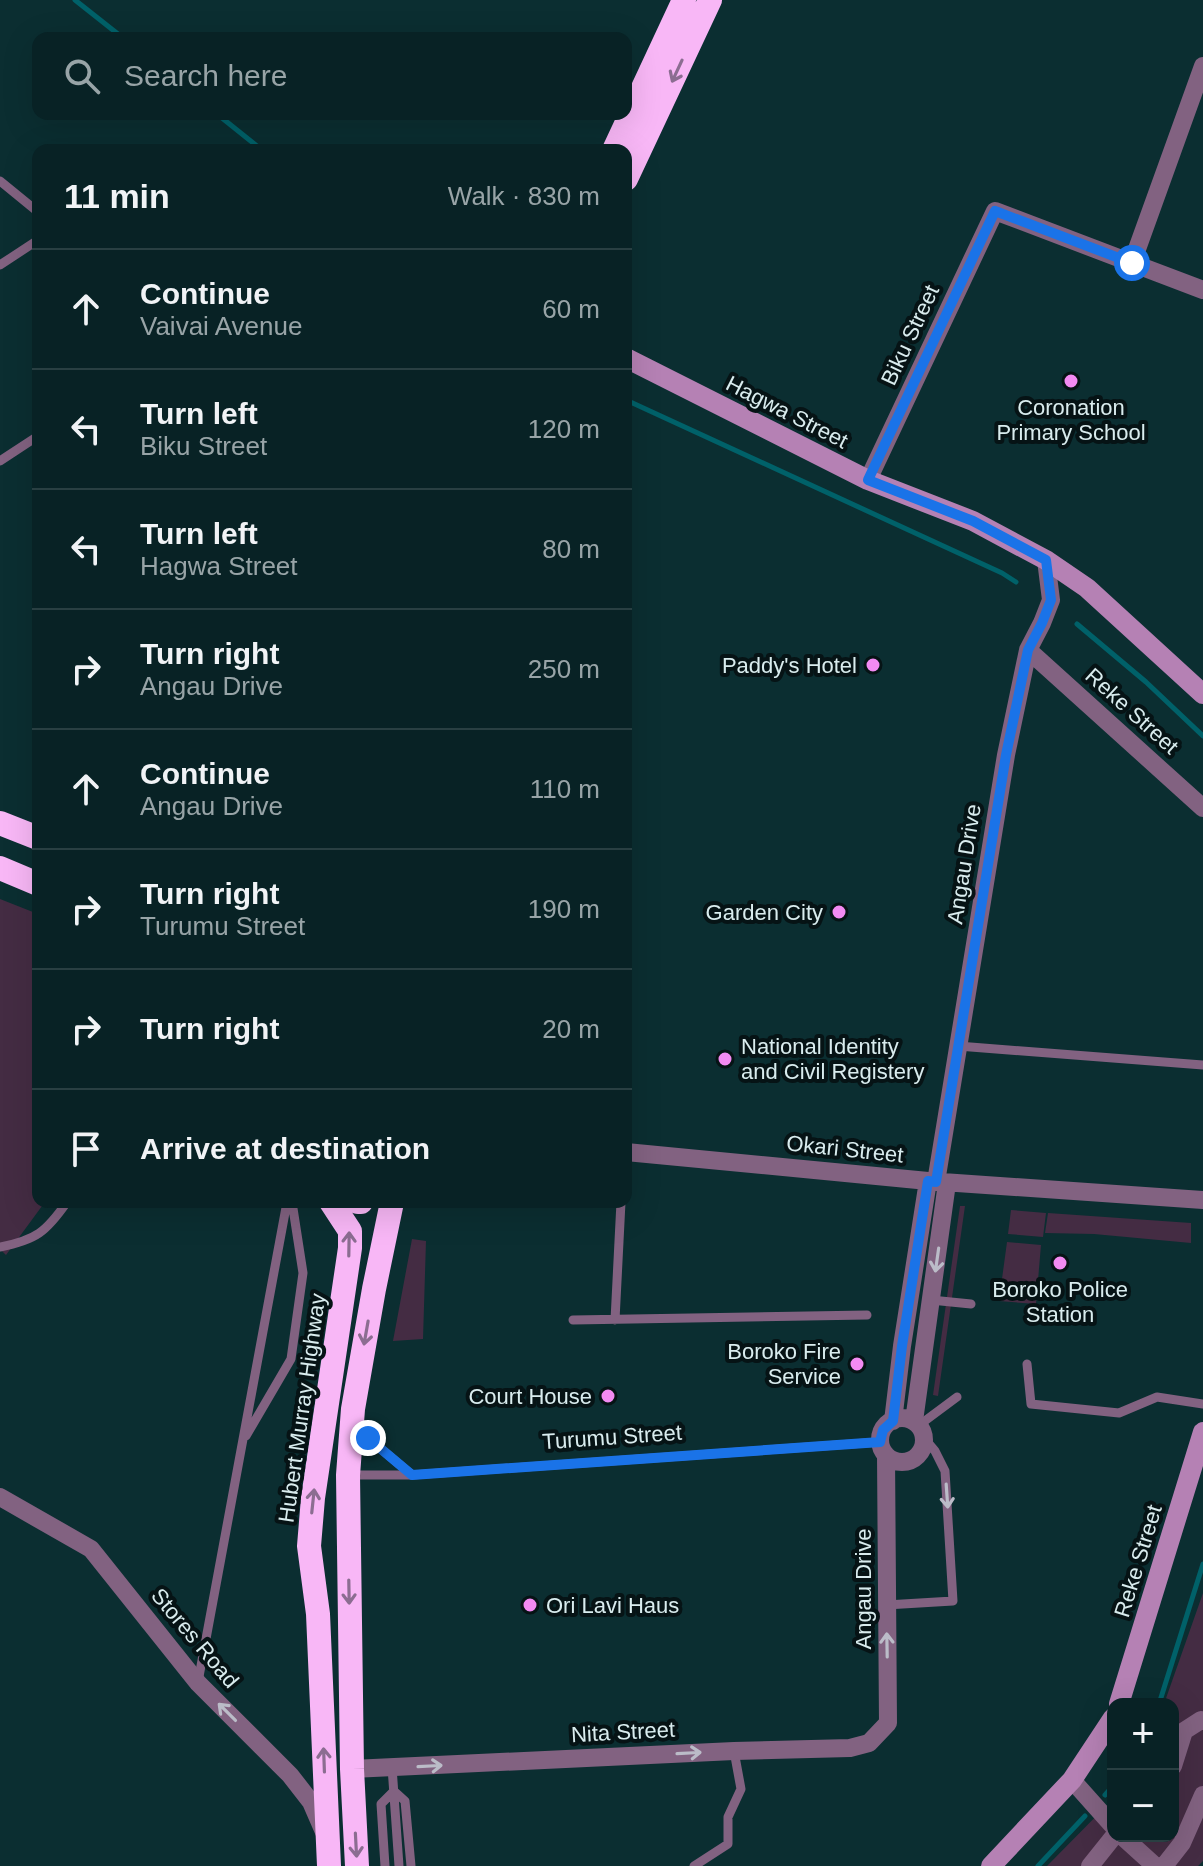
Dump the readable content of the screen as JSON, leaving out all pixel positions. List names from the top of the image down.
{
  "streets": {
    "highway": ["Hubert Murray Highway"],
    "street": [
      "Biku Street",
      "Hagwa Street",
      "Reke Street",
      "Angau Drive",
      "Okari Street",
      "Stores Road",
      "Nita Street"
    ],
    "lane": ["Turumu Street"]
  },
  "crossings": [
    ["Biku Street", "Hagwa Street"],
    ["Hagwa Street", "Angau Drive"],
    ["Reke Street", "Angau Drive"],
    ["Angau Drive", "Okari Street"],
    ["Angau Drive", "Turumu Street"],
    ["Angau Drive", "Nita Street"],
    ["Hubert Murray Highway", "Stores Road"]
  ],
  "one_way": ["Stores Road", "Nita Street"],
  "places": [
    "Coronation Primary School",
    "Paddy's Hotel",
    "Garden City",
    "National Identity and Civil Registery",
    "Boroko Police Station",
    "Boroko Fire Service",
    "Court House",
    "Ori Lavi Haus"
  ],
  "page": {
    "search": "Search here",
    "heading": ["11 min", "Walk · 830 m"],
    "list": [
      ["Continue", "Vaivai Avenue", "60 m"],
      ["Turn left", "Biku Street", "120 m"],
      ["Turn left", "Hagwa Street", "80 m"],
      ["Turn right", "Angau Drive", "250 m"],
      ["Continue", "Angau Drive", "110 m"],
      ["Turn right", "Turumu Street", "190 m"],
      ["Turn right", "20 m"],
      "Arrive at destination"
    ],
    "map_buttons": ["+", "−"]
  }
}
